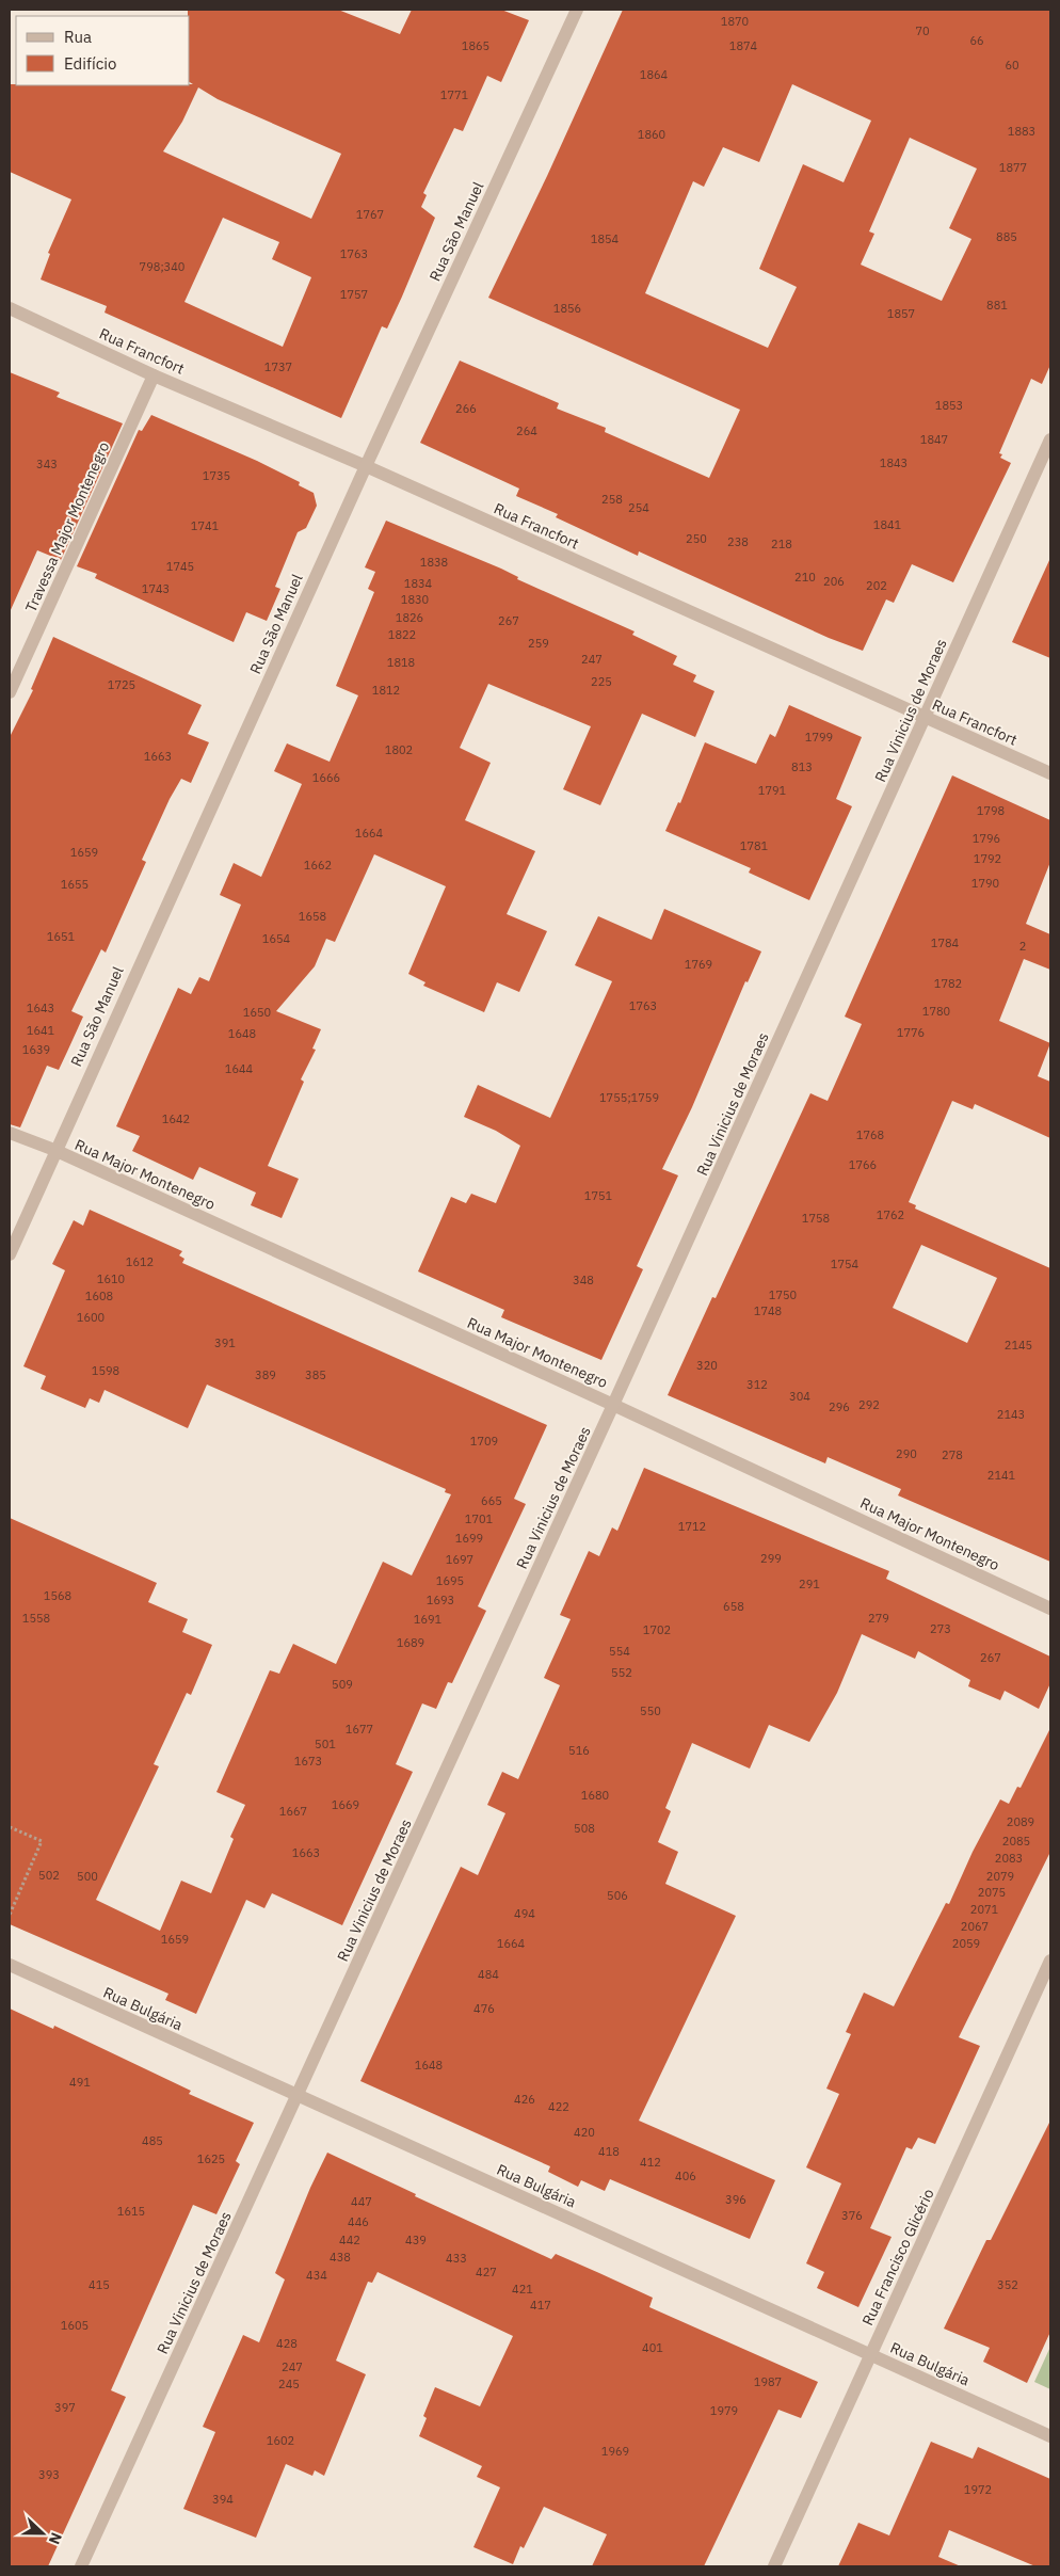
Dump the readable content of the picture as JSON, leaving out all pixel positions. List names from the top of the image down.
{
  "streets": {
    "street": [
      "Rua São Manuel",
      "Rua Francfort",
      "Travessa Major Montenegro",
      "Rua Vinicius de Moraes",
      "Rua Major Montenegro",
      "Rua Bulgária",
      "Rua Francisco Glicério"
    ]
  },
  "crossings": [
    ["Rua São Manuel", "Rua Francfort"],
    ["Rua São Manuel", "Rua Major Montenegro"],
    ["Rua Francfort", "Travessa Major Montenegro"],
    ["Rua Francfort", "Rua Vinicius de Moraes"],
    ["Rua Vinicius de Moraes", "Rua Major Montenegro"],
    ["Rua Vinicius de Moraes", "Rua Bulgária"],
    ["Rua Bulgária", "Rua Francisco Glicério"]
  ],
  "house_numbers": [
    "1870",
    "70",
    "66",
    "1865",
    "1874",
    "60",
    "1864",
    "1771",
    "1883",
    "1860",
    "1877",
    "1767",
    "885",
    "1854",
    "1763",
    "798;340",
    "1757",
    "881",
    "1856",
    "1857",
    "1737",
    "1853",
    "266",
    "264",
    "1847",
    "1843",
    "343",
    "1735",
    "258",
    "254",
    "1841",
    "1741",
    "250",
    "238",
    "218",
    "1838",
    "1745",
    "210",
    "206",
    "1834",
    "202",
    "1743",
    "1830",
    "1826",
    "267",
    "1822",
    "259",
    "247",
    "1818",
    "225",
    "1725",
    "1812",
    "1799",
    "1802",
    "1663",
    "813",
    "1666",
    "1791",
    "1798",
    "1664",
    "1796",
    "1781",
    "1659",
    "1792",
    "1662",
    "1790",
    "1655",
    "1658",
    "1651",
    "1654",
    "1784",
    "2",
    "1769",
    "1782",
    "1763",
    "1643",
    "1780",
    "1650",
    "1641",
    "1776",
    "1648",
    "1639",
    "1644",
    "1755;1759",
    "1642",
    "1768",
    "1766",
    "1751",
    "1762",
    "1758",
    "1612",
    "1754",
    "1610",
    "348",
    "1750",
    "1608",
    "1748",
    "1600",
    "391",
    "2145",
    "320",
    "1598",
    "389",
    "385",
    "312",
    "304",
    "292",
    "296",
    "2143",
    "1709",
    "290",
    "278",
    "2141",
    "665",
    "1701",
    "1712",
    "1699",
    "299",
    "1697",
    "1695",
    "291",
    "1568",
    "1693",
    "658",
    "1558",
    "279",
    "1691",
    "273",
    "1702",
    "1689",
    "554",
    "267",
    "552",
    "509",
    "550",
    "1677",
    "501",
    "516",
    "1673",
    "1680",
    "1669",
    "1667",
    "2089",
    "508",
    "2085",
    "1663",
    "2083",
    "502",
    "500",
    "2079",
    "2075",
    "506",
    "2071",
    "494",
    "2067",
    "1659",
    "1664",
    "2059",
    "484",
    "476",
    "1648",
    "491",
    "426",
    "422",
    "420",
    "485",
    "418",
    "1625",
    "412",
    "406",
    "396",
    "447",
    "1615",
    "376",
    "446",
    "442",
    "439",
    "438",
    "433",
    "427",
    "434",
    "415",
    "352",
    "421",
    "417",
    "1605",
    "428",
    "401",
    "247",
    "1987",
    "245",
    "397",
    "1979",
    "1602",
    "1969",
    "393",
    "1972",
    "394"
  ],
  "legend": ["Rua", "Edifício"],
  "north": "right"
}
